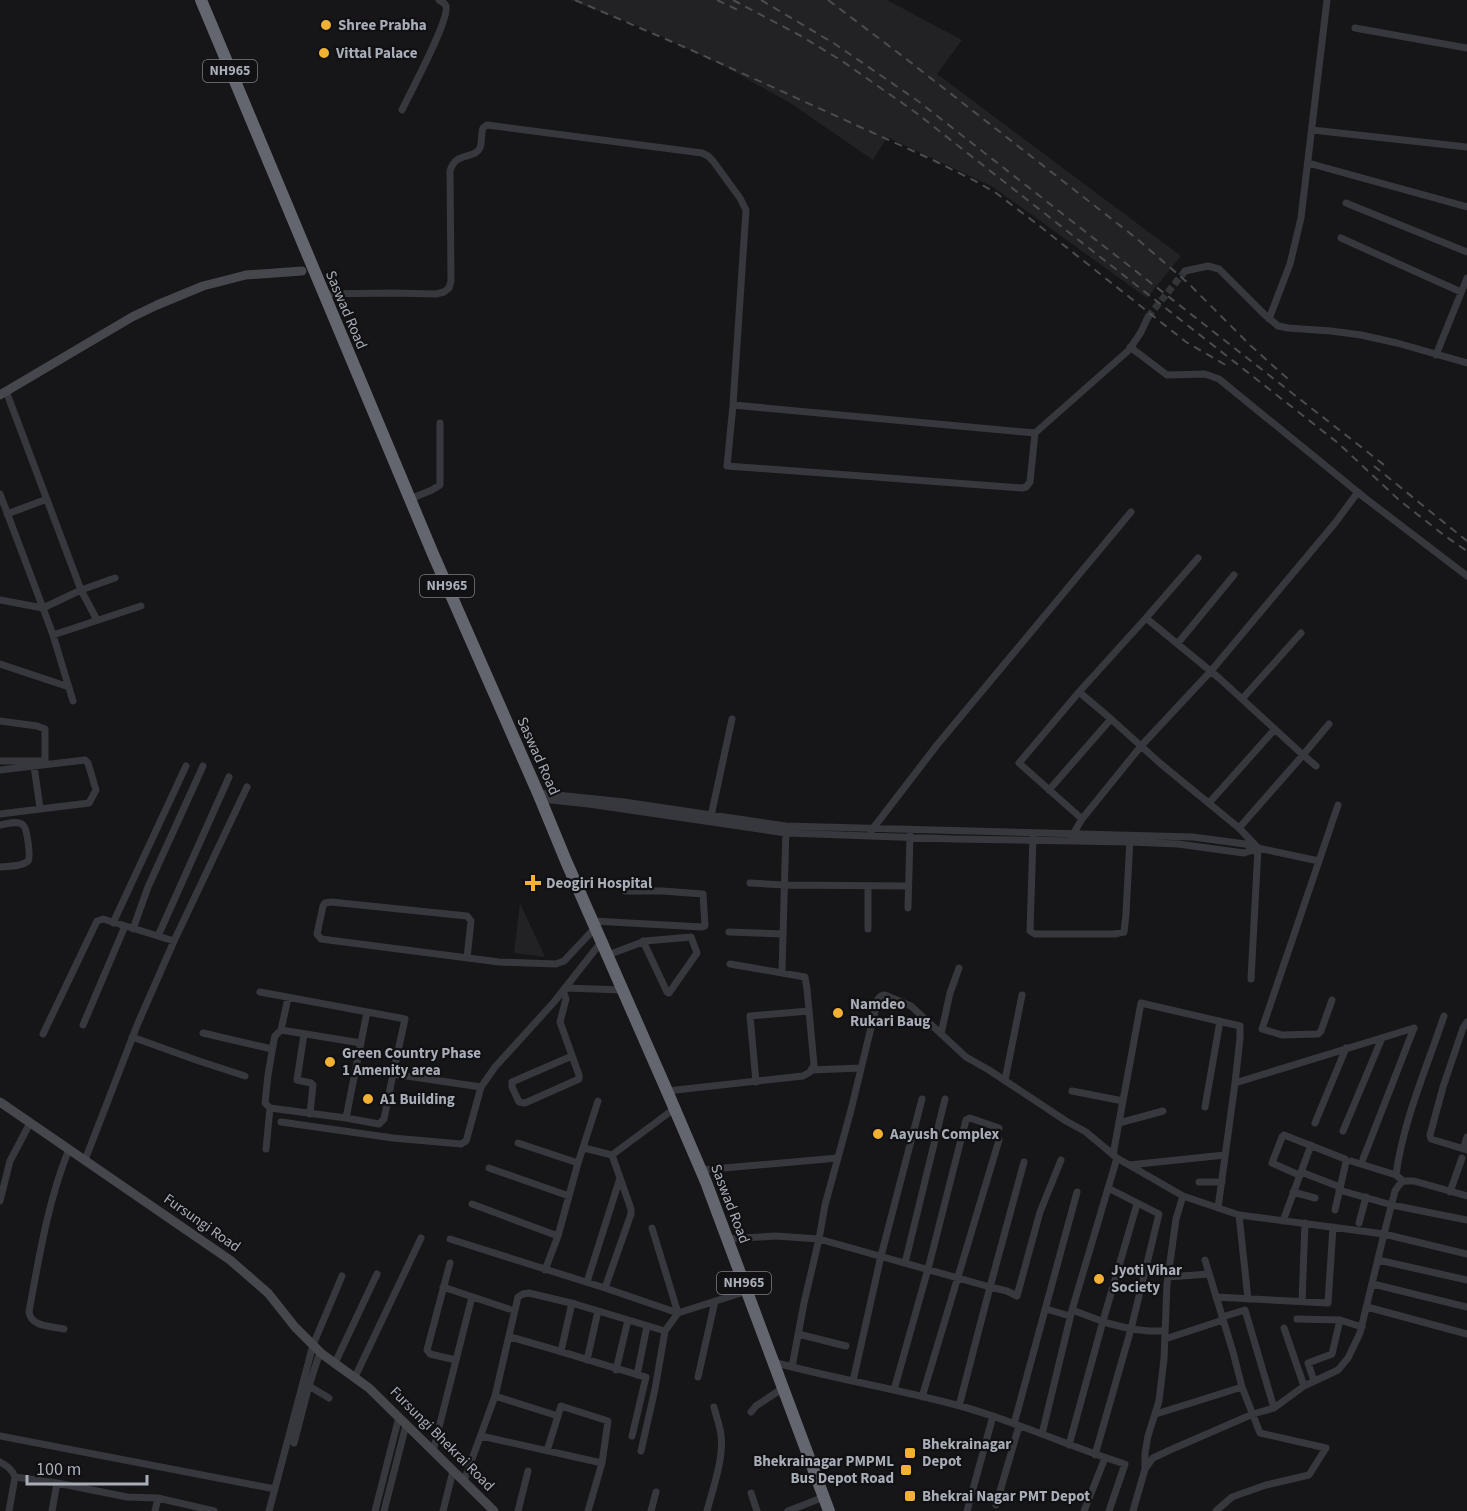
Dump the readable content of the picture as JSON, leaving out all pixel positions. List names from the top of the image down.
{
  "streets": {
    "highway": ["NH965", "Saswad Road"],
    "street": ["Fursungi Road", "Fursungi Bhekrai Road"]
  },
  "crossings": [
    ["Fursungi Road", "Fursungi Bhekrai Road"]
  ],
  "places": {
    "other": [
      "Shree Prabha",
      "Vittal Palace",
      "Namdeo Rukari Baug",
      "Green Country Phase 1 Amenity area",
      "A1 Building",
      "Aayush Complex",
      "Jyoti Vihar Society"
    ],
    "health": ["Deogiri Hospital"],
    "transit": ["Bhekrainagar Depot", "Bhekrainagar PMPML Bus Depot Road", "Bhekrai Nagar PMT Depot"]
  },
  "scale_bar": "100 m"
}
